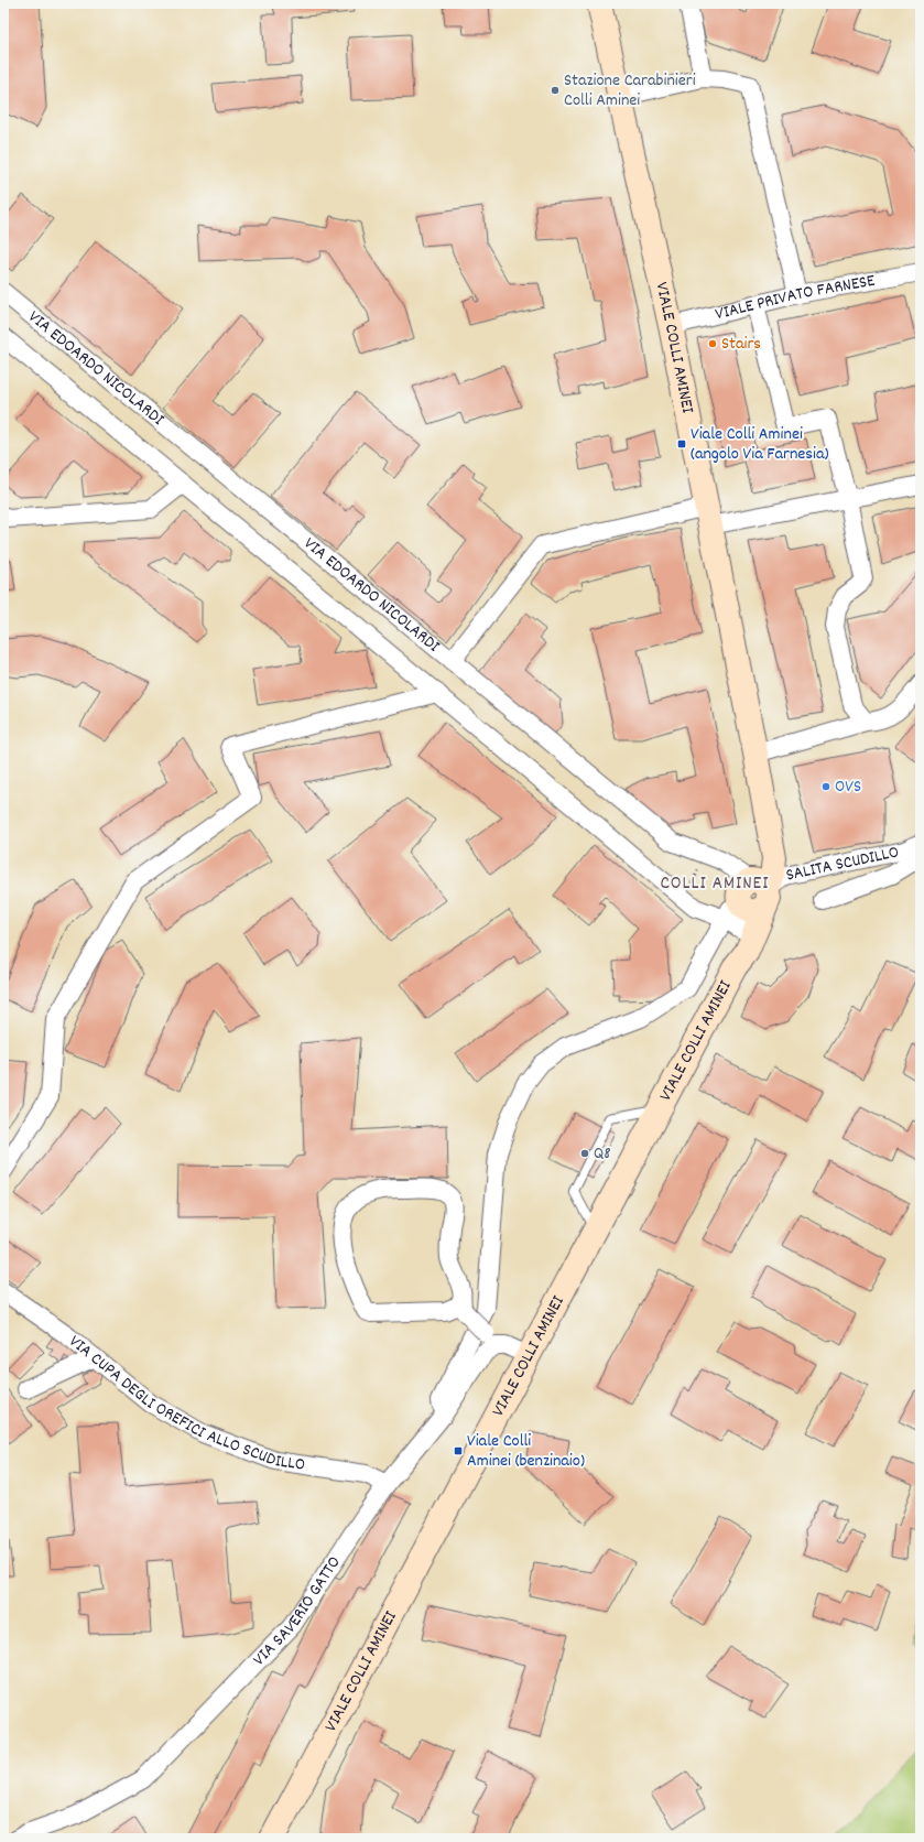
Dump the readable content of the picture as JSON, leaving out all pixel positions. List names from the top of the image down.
{
  "streets": {
    "main road": ["VIALE COLLI AMINEI"],
    "street": [
      "VIALE PRIVATO FARNESE",
      "VIA EDOARDO NICOLARDI",
      "SALITA SCUDILLO",
      "VIA CUPA DEGLI OREFICI ALLO SCUDILLO",
      "VIA SAVERIO GATTO"
    ]
  },
  "crossings": [
    ["VIALE PRIVATO FARNESE", "VIALE COLLI AMINEI"],
    ["VIALE COLLI AMINEI", "VIA EDOARDO NICOLARDI"],
    ["VIALE COLLI AMINEI", "SALITA SCUDILLO"],
    ["VIA EDOARDO NICOLARDI", "SALITA SCUDILLO"],
    ["VIA CUPA DEGLI OREFICI ALLO SCUDILLO", "VIA SAVERIO GATTO"]
  ],
  "districts": ["COLLI AMINEI"],
  "places": {
    "other": [
      "Stazione Carabinieri Colli Aminei",
      "Stairs",
      "OVS",
      "Q8"
    ],
    "transit": ["Viale Colli Aminei (angolo Via Farnesia)", "Viale Colli Aminei (benzinaio)"]
  }
}
